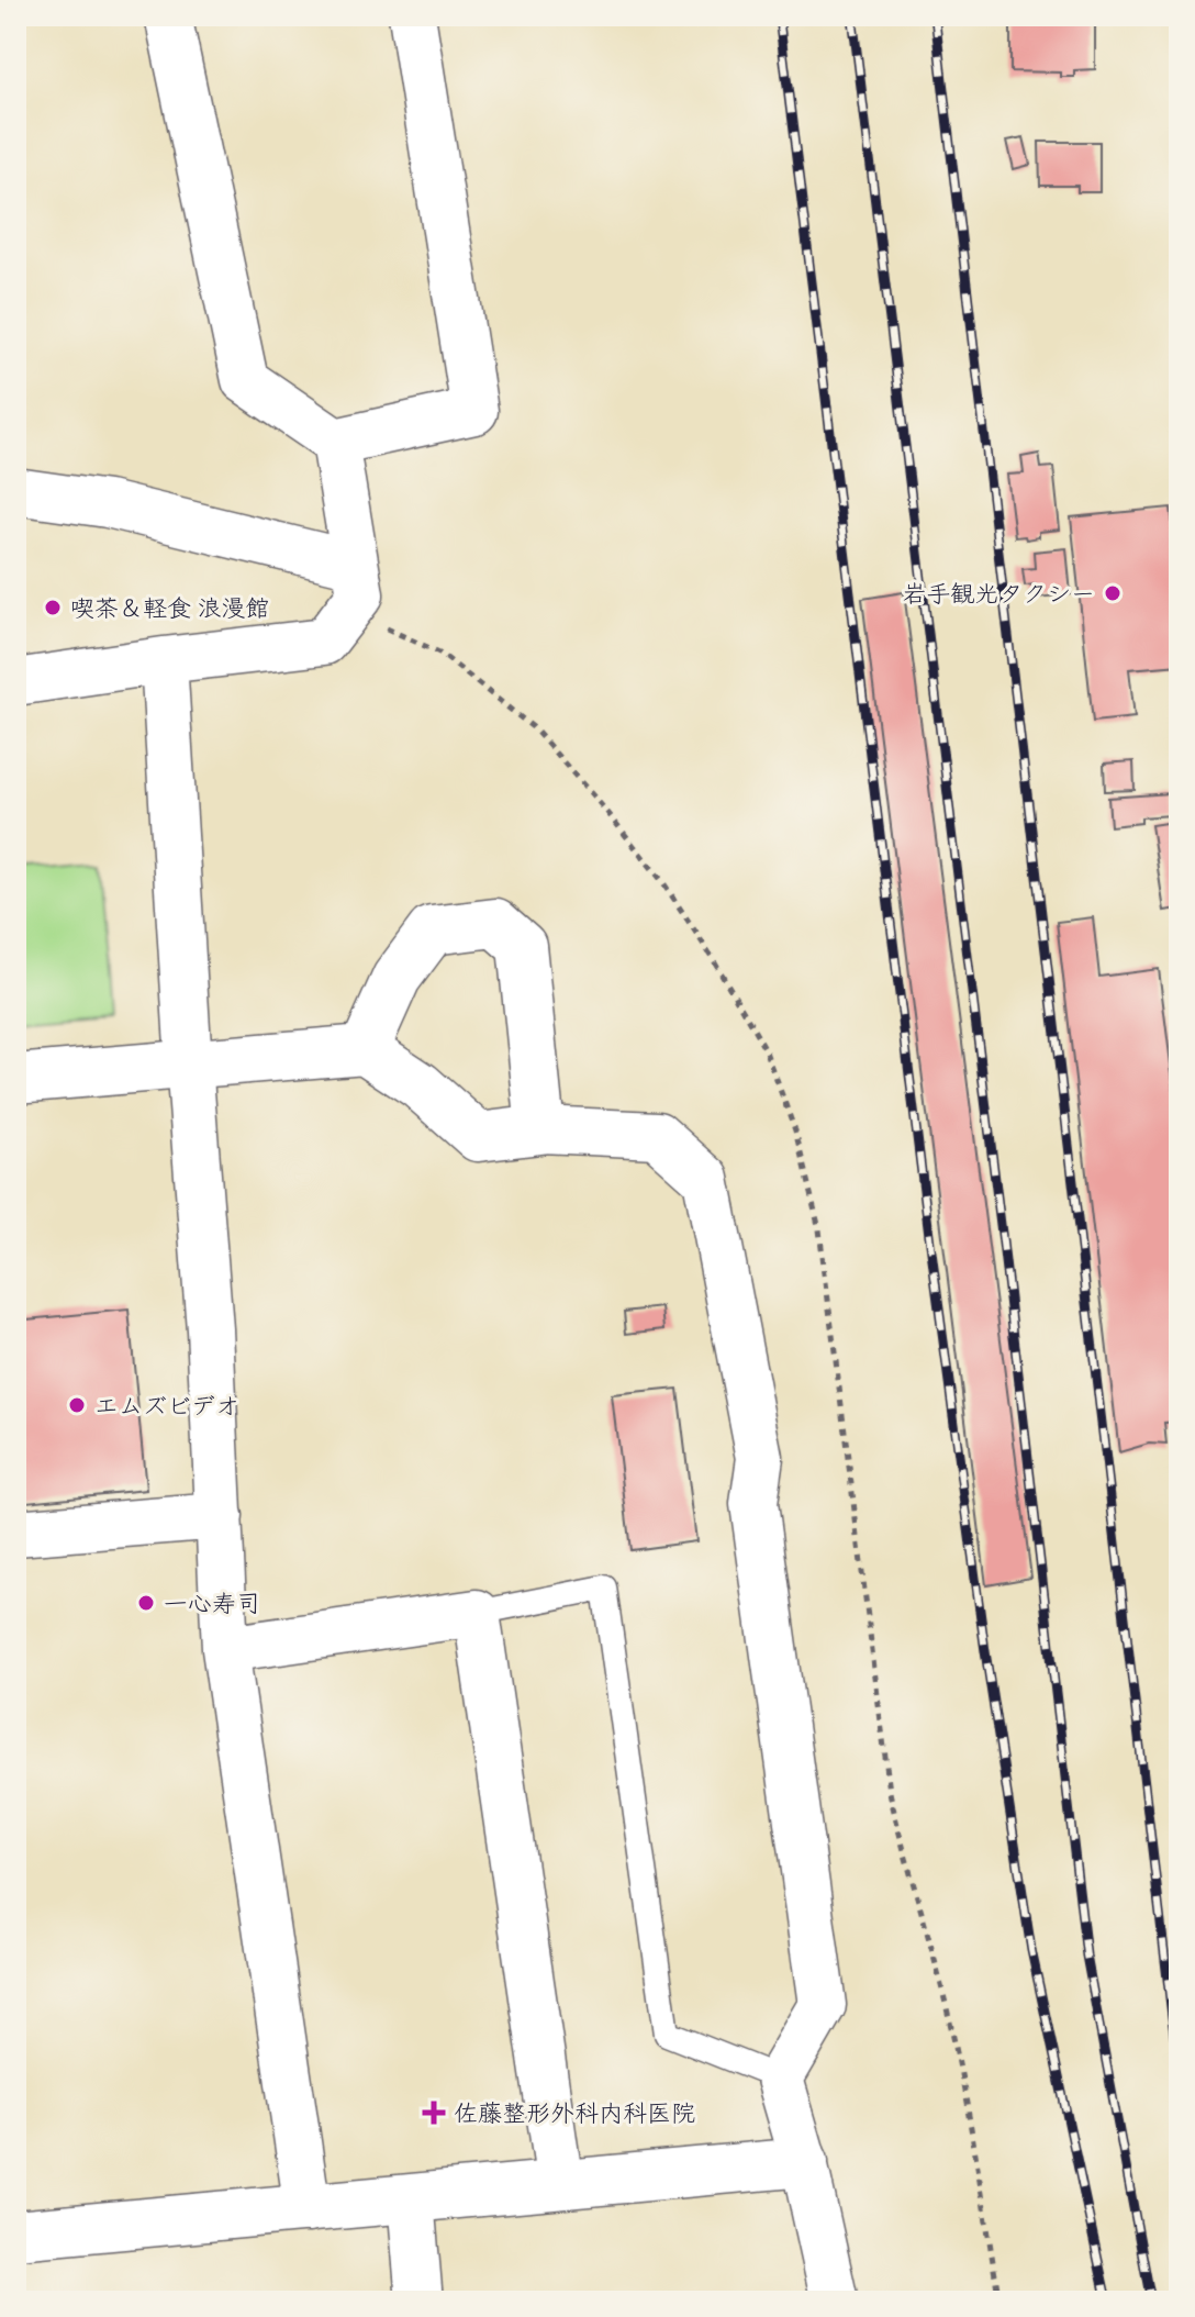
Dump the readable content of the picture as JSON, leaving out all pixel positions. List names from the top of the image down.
{
  "places": {
    "other": [
      "岩手観光タクシー",
      "喫茶＆軽食 浪漫館",
      "エムズビデオ",
      "一心寿司"
    ],
    "health": ["佐藤整形外科内科医院"]
  }
}
